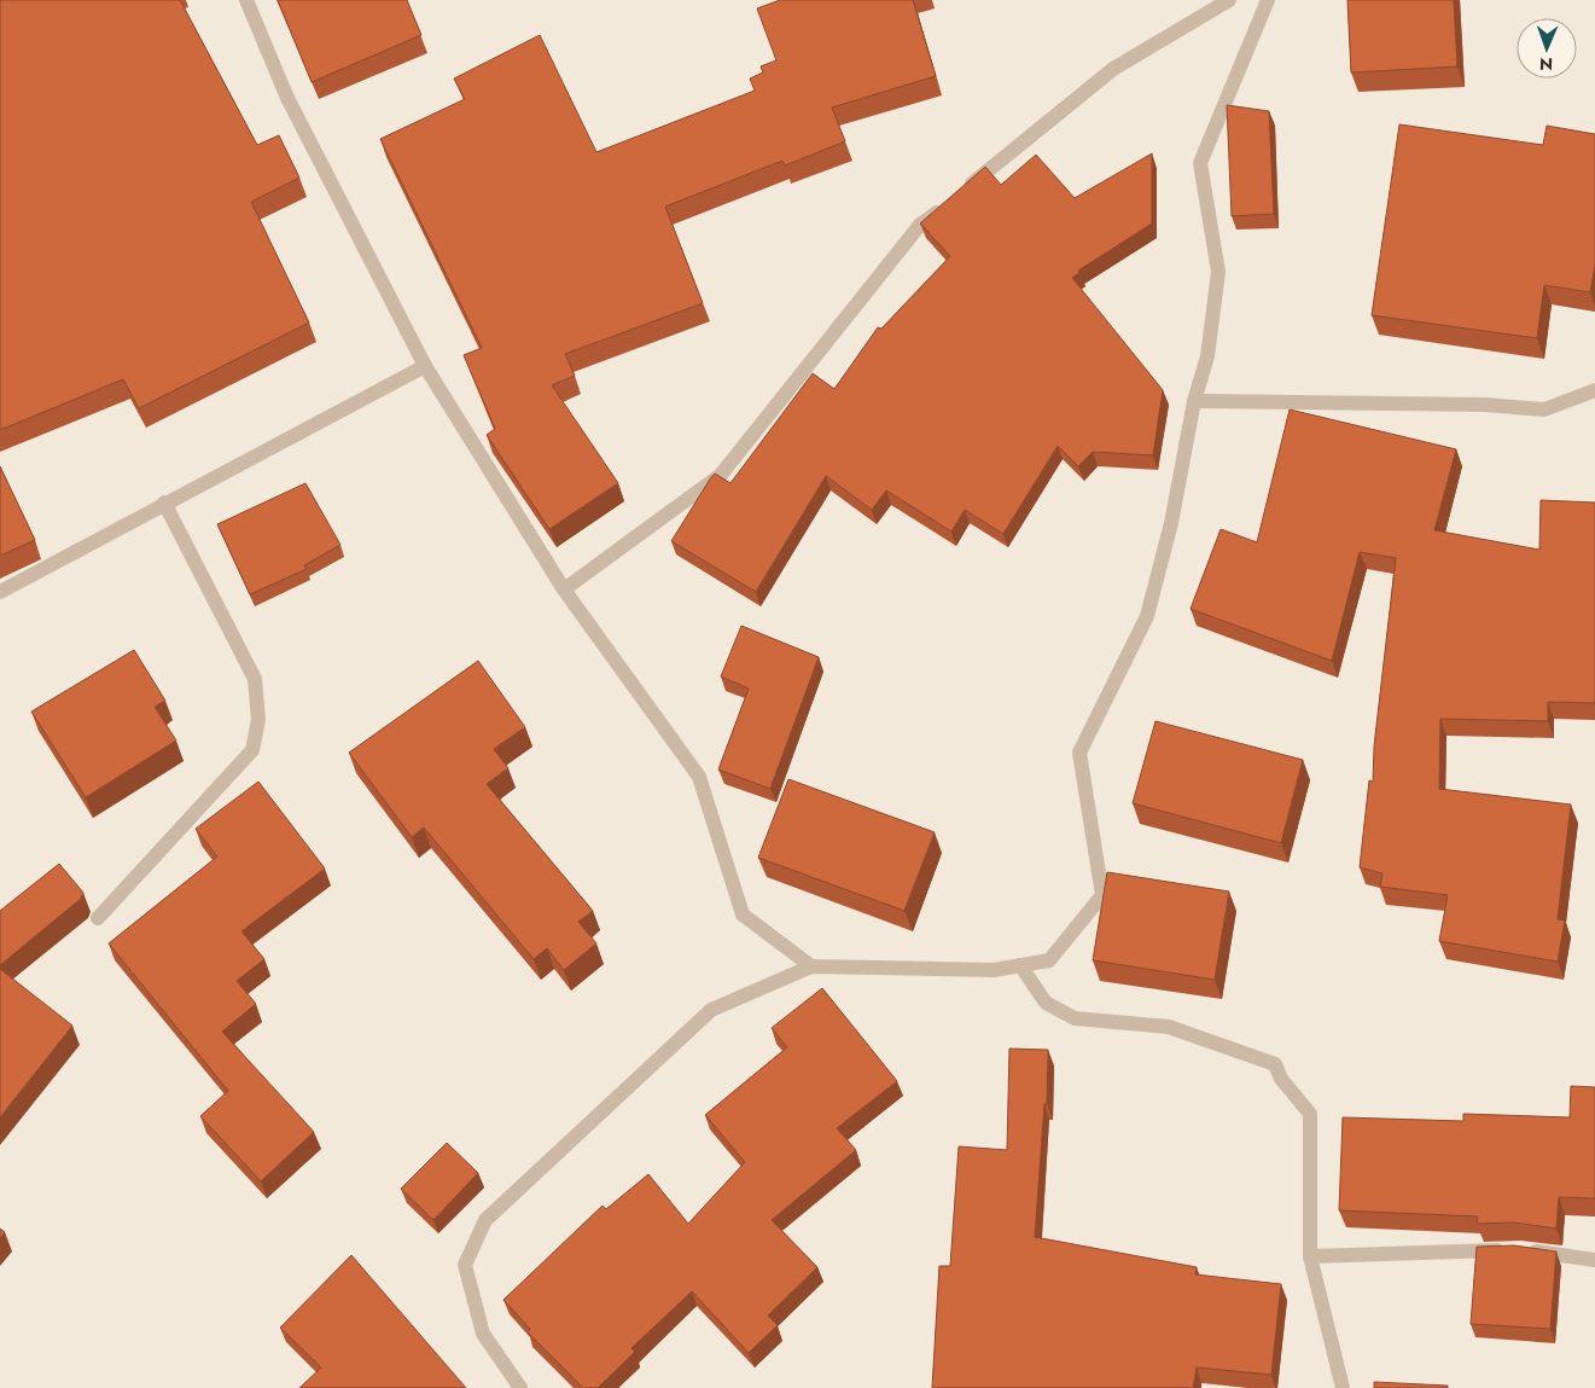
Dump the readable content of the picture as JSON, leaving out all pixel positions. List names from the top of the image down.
{
  "north": "bottom"
}
